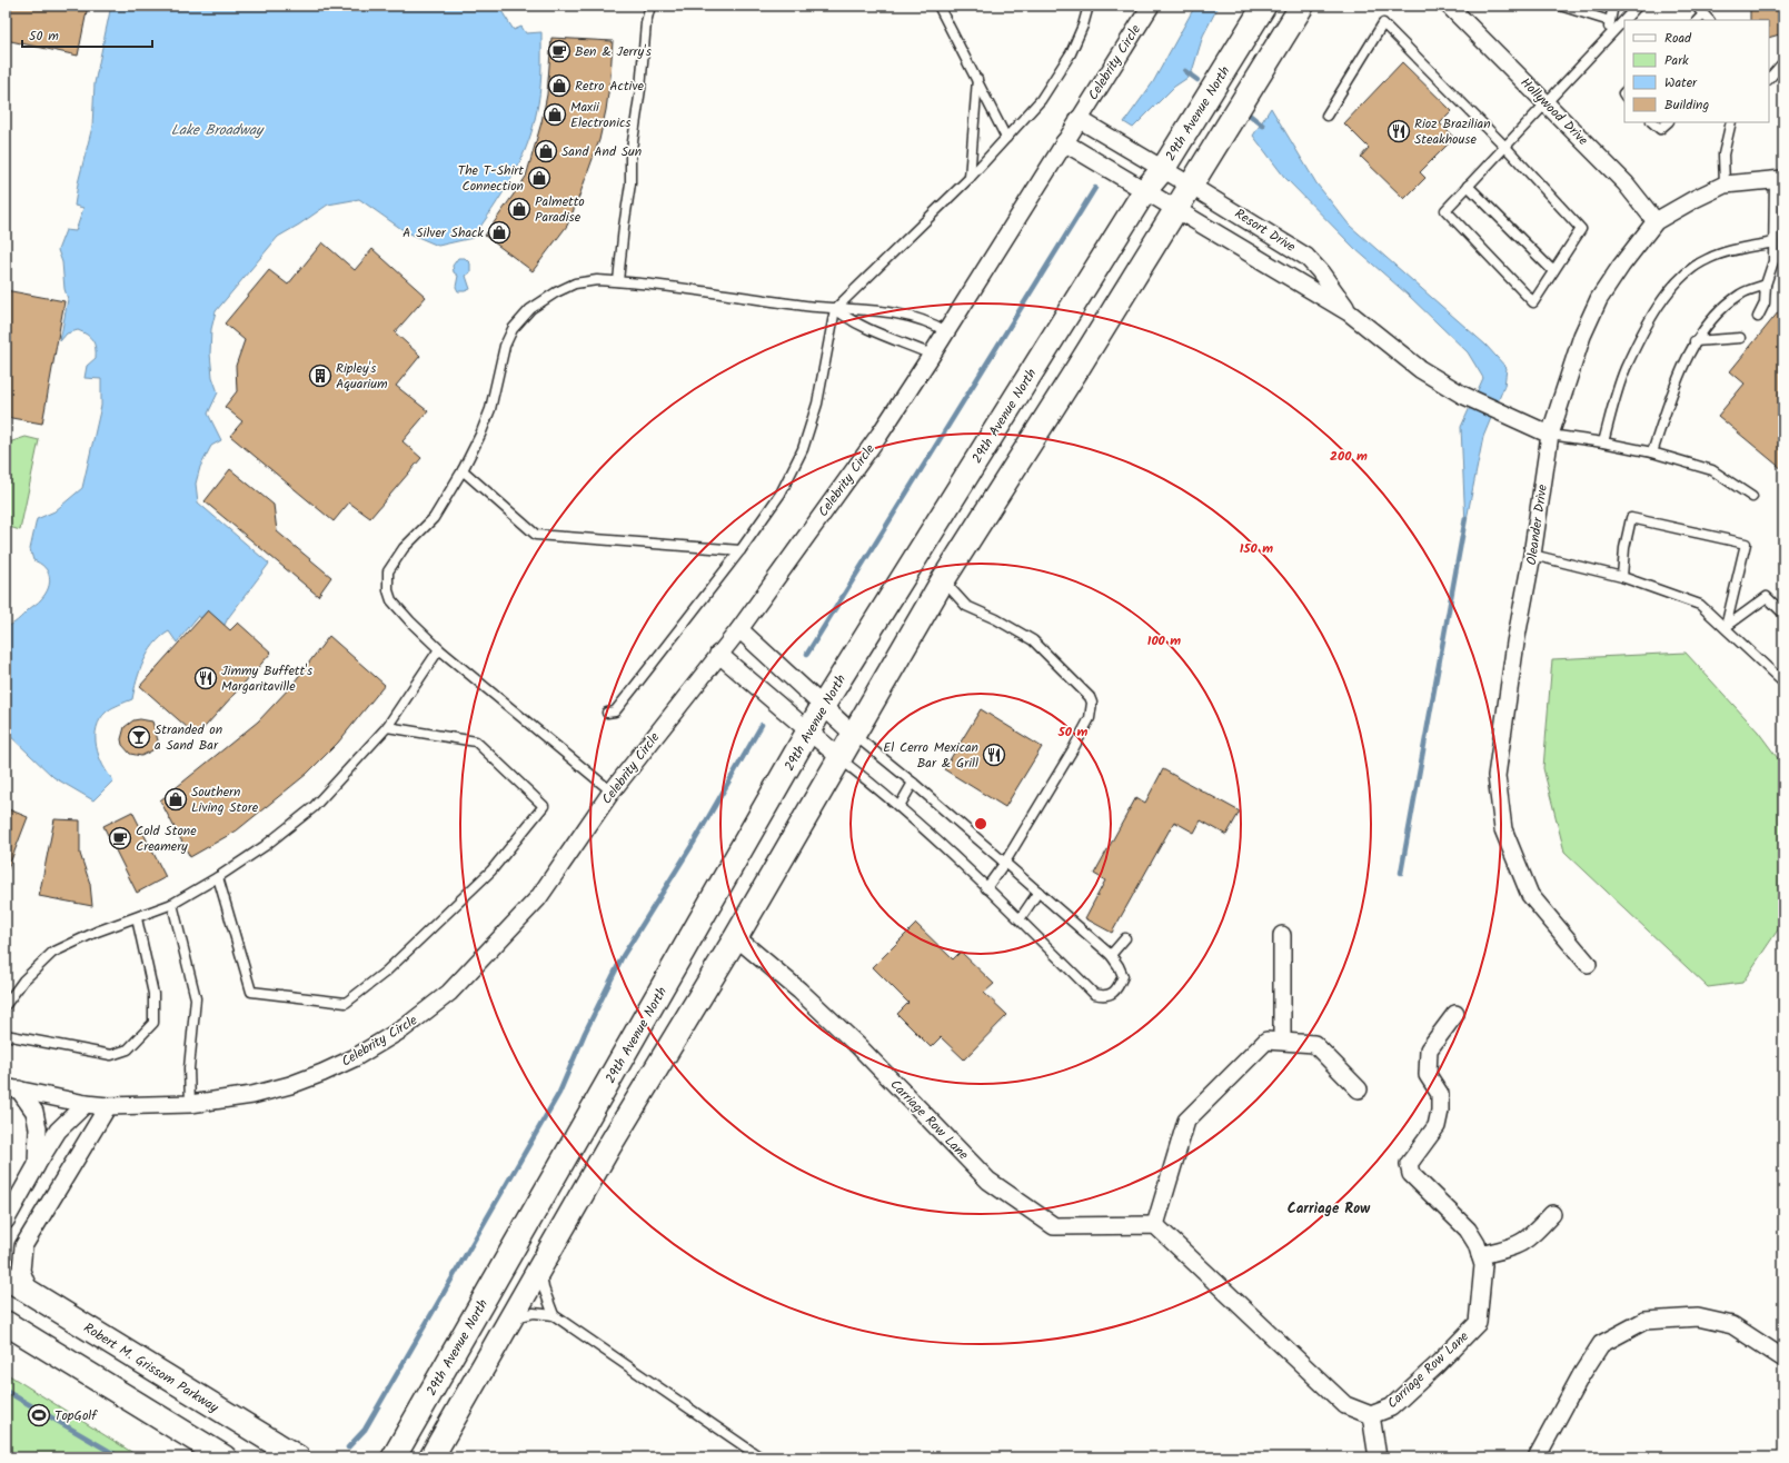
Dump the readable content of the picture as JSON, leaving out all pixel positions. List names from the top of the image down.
{
  "streets": {
    "main road": ["29th Avenue North", "Robert M. Grissom Parkway"],
    "street": [
      "Celebrity Circle",
      "Hollywood Drive",
      "Resort Drive",
      "Oleander Drive",
      "Carriage Row Lane"
    ]
  },
  "crossings": [
    ["Hollywood Drive", "Oleander Drive"],
    ["29th Avenue North", "Resort Drive"],
    ["Resort Drive", "Oleander Drive"]
  ],
  "districts": ["Carriage Row"],
  "water": ["Lake Broadway"],
  "places": {
    "cafe": ["Ben & Jerry's", "Cold Stone Creamery"],
    "shop": [
      "Retro Active",
      "Maxii Electronics",
      "Sand And Sun",
      "The T-Shirt Connection",
      "Palmetto Paradise",
      "A Silver Shack",
      "Southern Living Store"
    ],
    "restaurant": ["Rioz Brazilian Steakhouse", "Jimmy Buffett's Margaritaville", "El Cerro Mexican Bar & Grill"],
    "building": ["Ripley's Aquarium"],
    "bar": ["Stranded on a Sand Bar"],
    "sports": ["TopGolf"]
  },
  "legend": [
    "Road",
    "Park",
    "Water",
    "Building"
  ],
  "scale_bar": "50 m",
  "rings": [
    "200 m",
    "150 m",
    "100 m",
    "50 m"
  ]
}
